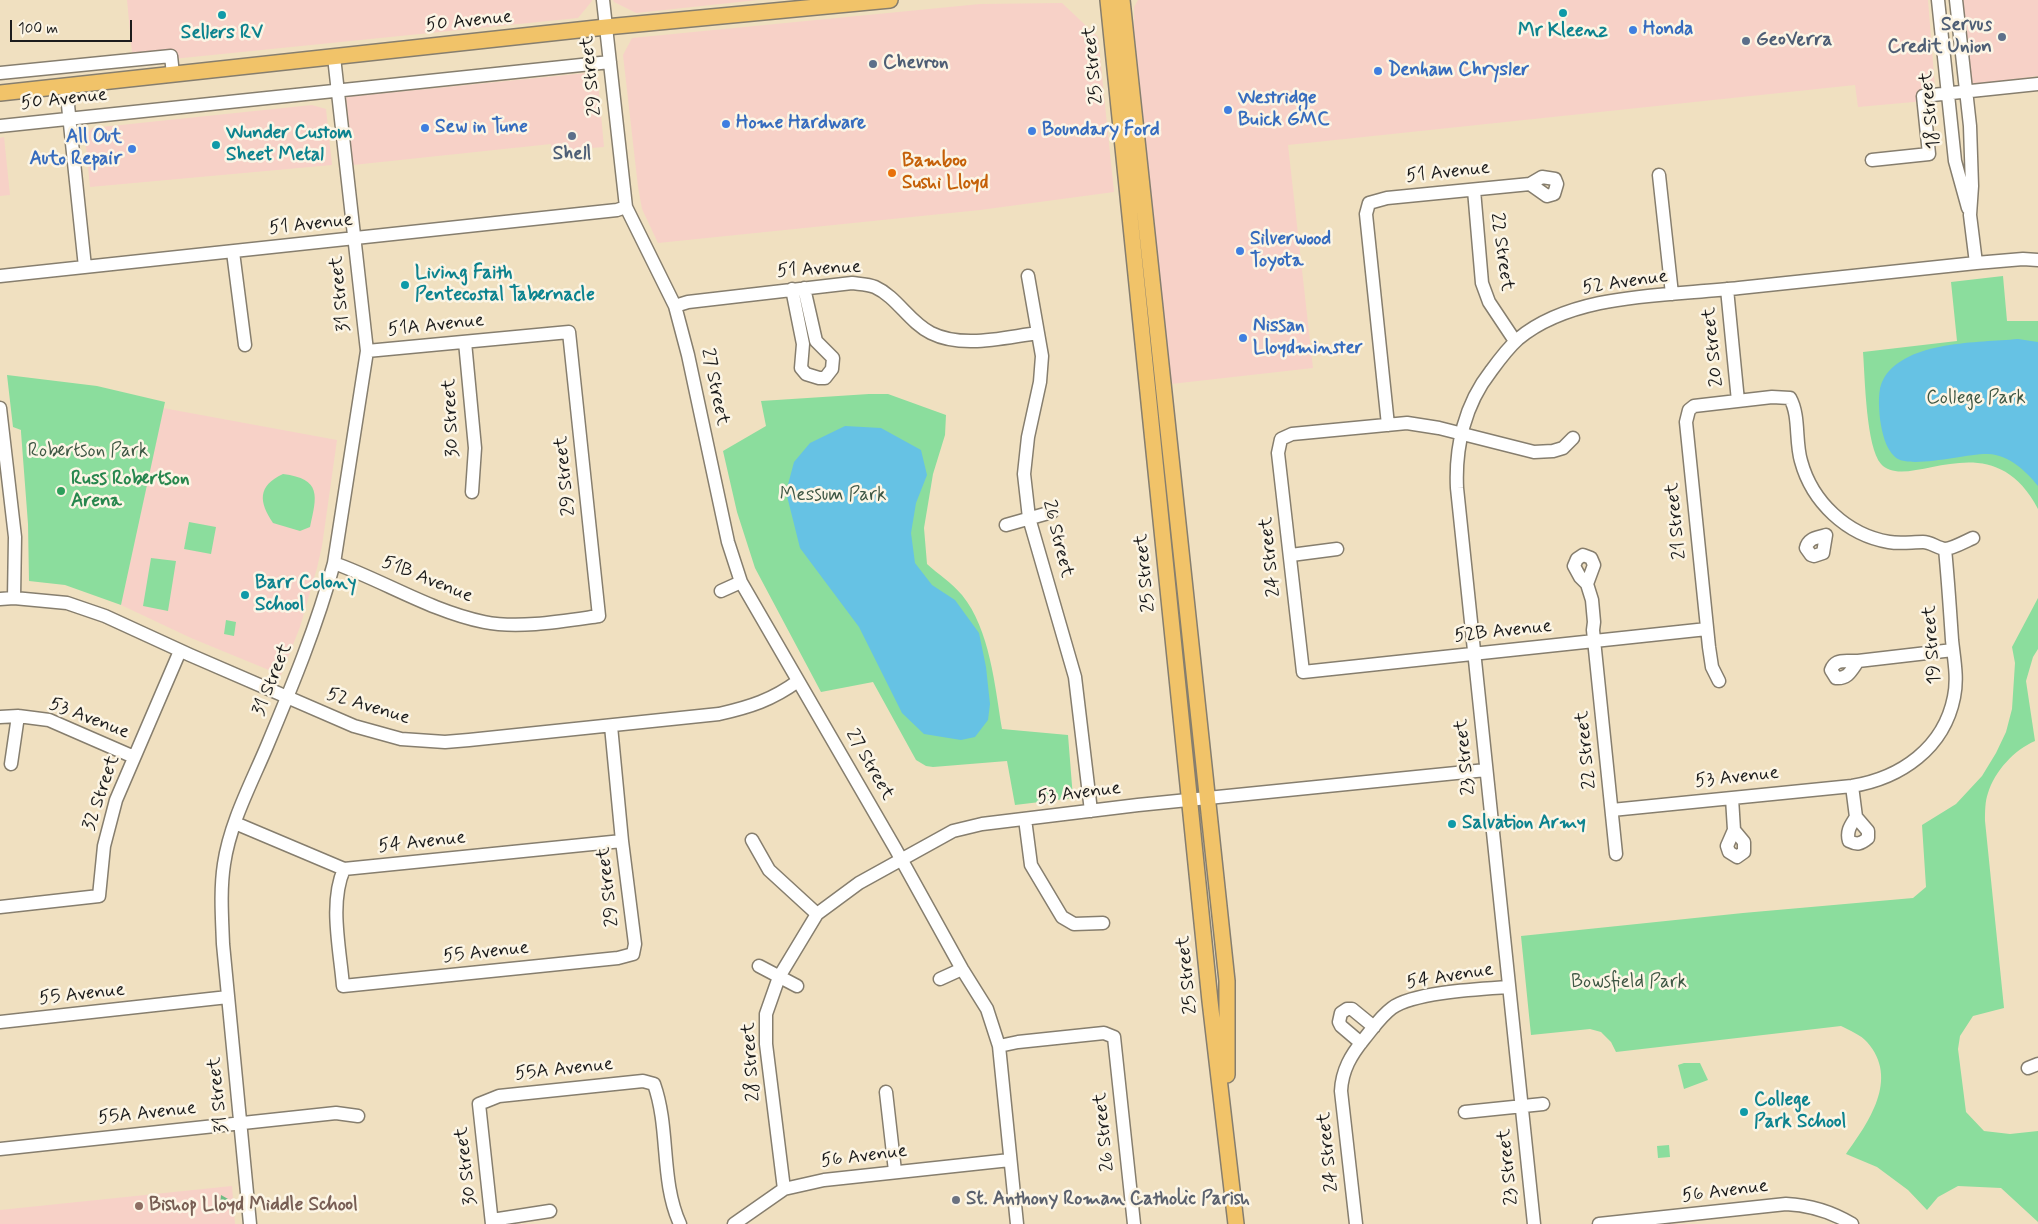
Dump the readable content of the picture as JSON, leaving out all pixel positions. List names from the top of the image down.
{
  "streets": {
    "main road": ["50 Avenue", "25 Street"],
    "street": [
      "29 Street",
      "18 Street",
      "51 Avenue",
      "22 Street",
      "52 Avenue",
      "31 Street",
      "51A Avenue",
      "20 Street",
      "27 Street",
      "30 Street",
      "21 Street",
      "26 Street",
      "24 Street",
      "51B Avenue",
      "52B Avenue",
      "19 Street",
      "53 Avenue",
      "23 Street",
      "32 Street",
      "54 Avenue",
      "55 Avenue",
      "28 Street",
      "55A Avenue",
      "56 Avenue"
    ]
  },
  "crossings": [
    ["50 Avenue", "29 Street"],
    ["50 Avenue", "31 Street"],
    ["25 Street", "53 Avenue"],
    ["29 Street", "51 Avenue"],
    ["29 Street", "52 Avenue"],
    ["29 Street", "51A Avenue"],
    ["29 Street", "27 Street"],
    ["29 Street", "51B Avenue"],
    ["29 Street", "54 Avenue"],
    ["29 Street", "55 Avenue"],
    ["18 Street", "52 Avenue"],
    ["51 Avenue", "22 Street"],
    ["51 Avenue", "31 Street"],
    ["51 Avenue", "27 Street"],
    ["51 Avenue", "26 Street"],
    ["51 Avenue", "24 Street"],
    ["22 Street", "52 Avenue"],
    ["22 Street", "52B Avenue"],
    ["22 Street", "53 Avenue"],
    ["52 Avenue", "31 Street"],
    ["52 Avenue", "20 Street"],
    ["52 Avenue", "27 Street"],
    ["52 Avenue", "23 Street"],
    ["52 Avenue", "32 Street"],
    ["31 Street", "51A Avenue"],
    ["31 Street", "51B Avenue"],
    ["31 Street", "54 Avenue"],
    ["31 Street", "55 Avenue"],
    ["31 Street", "55A Avenue"],
    ["51A Avenue", "30 Street"],
    ["20 Street", "21 Street"],
    ["27 Street", "26 Street"],
    ["27 Street", "53 Avenue"],
    ["27 Street", "56 Avenue"],
    ["30 Street", "55A Avenue"],
    ["21 Street", "52B Avenue"],
    ["26 Street", "53 Avenue"],
    ["24 Street", "52B Avenue"],
    ["24 Street", "54 Avenue"],
    ["52B Avenue", "23 Street"],
    ["19 Street", "53 Avenue"],
    ["53 Avenue", "23 Street"],
    ["53 Avenue", "32 Street"],
    ["53 Avenue", "28 Street"],
    ["23 Street", "54 Avenue"],
    ["54 Avenue", "55 Avenue"],
    ["28 Street", "56 Avenue"]
  ],
  "parks": [
    "College Park",
    "Robertson Park",
    "Messum Park",
    "Bowsfield Park"
  ],
  "places": [
    "Mr Kleenz",
    "Sellers RV",
    "Honda",
    "Servus Credit Union",
    "GeoVerra",
    "Chevron",
    "Denham Chrysler",
    "Westridge Buick GMC",
    "Home Hardware",
    "Sew in Tune",
    "Boundary Ford",
    "Shell",
    "Wunder Custom Sheet Metal",
    "All Out Auto Repair",
    "Bamboo Sushi Lloyd",
    "Silverwood Toyota",
    "Living Faith Pentecostal Tabernacle",
    "Nissan Lloydminster",
    "Russ Robertson Arena",
    "Barr Colony School",
    "Salvation Army",
    "College Park School",
    "St. Anthony Roman Catholic Parish",
    "Bishop Lloyd Middle School"
  ],
  "scale_bar": "100 m"
}
